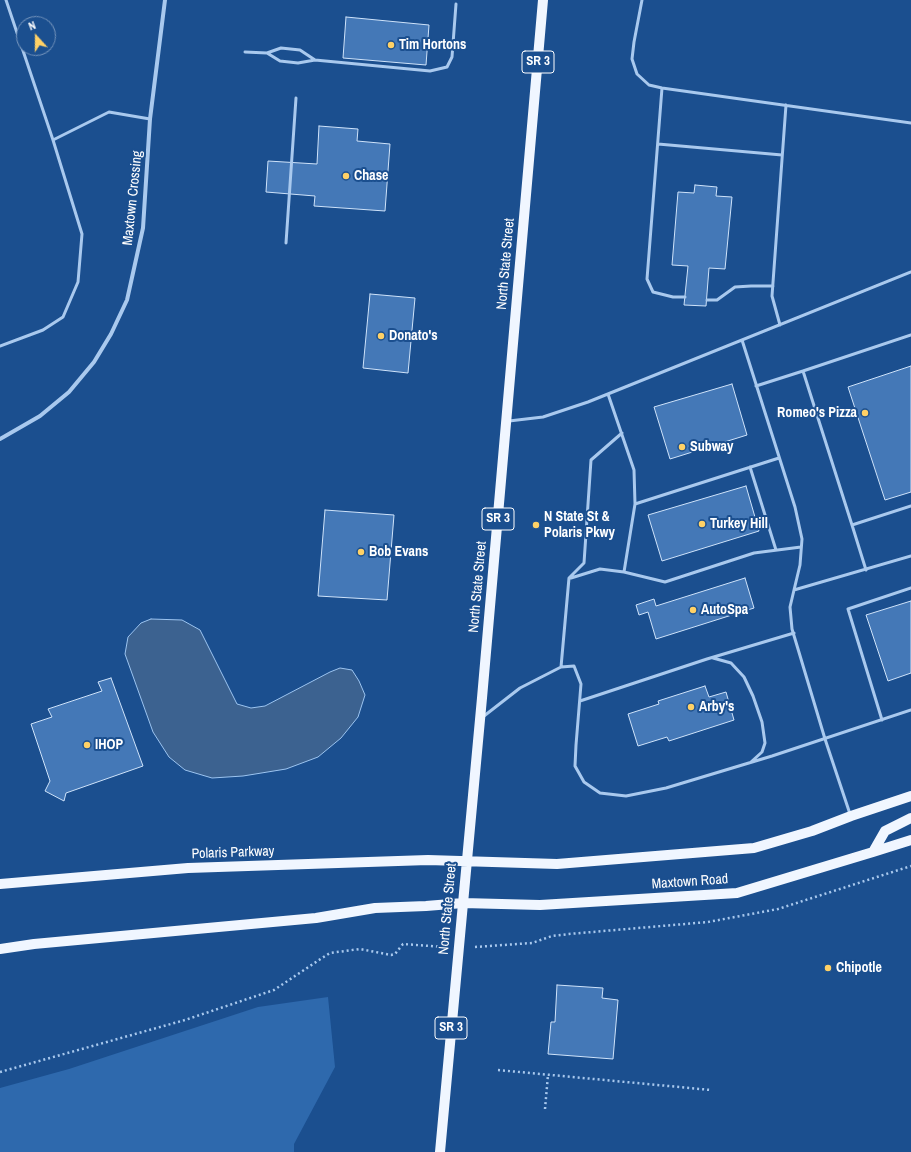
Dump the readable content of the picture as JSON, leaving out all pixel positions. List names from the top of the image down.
{
  "streets": {
    "main road": [
      "SR 3",
      "North State Street",
      "Polaris Parkway",
      "Maxtown Road"
    ],
    "street": ["Maxtown Crossing"]
  },
  "crossings": [
    ["North State Street", "Polaris Parkway"],
    ["North State Street", "Maxtown Road"],
    ["Polaris Parkway", "Maxtown Road"]
  ],
  "places": [
    "Tim Hortons",
    "Chase",
    "Donato's",
    "Romeo's Pizza",
    "Subway",
    "Turkey Hill",
    "N State St & Polaris Pkwy",
    "Bob Evans",
    "AutoSpa",
    "Arby's",
    "IHOP",
    "Chipotle"
  ],
  "north": "top"
}
